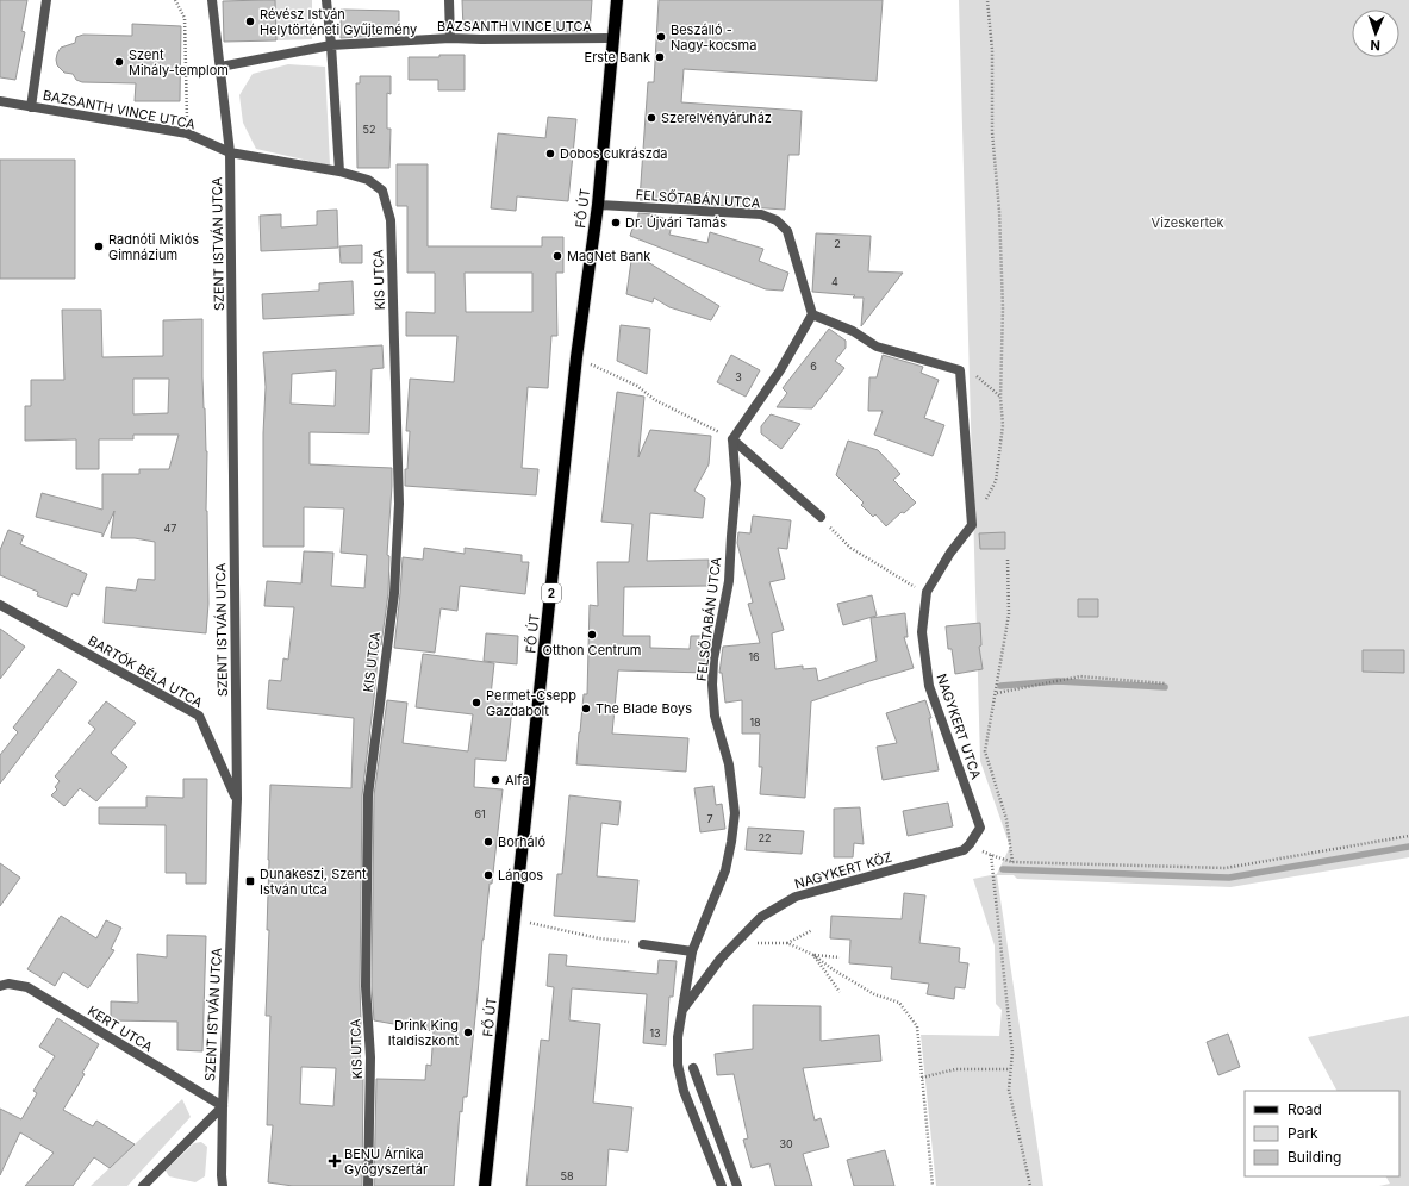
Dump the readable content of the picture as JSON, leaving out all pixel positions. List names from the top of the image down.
{
  "streets": {
    "main road": ["FŐ ÚT", "2"],
    "street": [
      "BAZSANTH VINCE UTCA",
      "FELSŐTABÁN UTCA",
      "SZENT ISTVÁN UTCA",
      "KIS UTCA",
      "BARTÓK BÉLA UTCA",
      "NAGYKERT UTCA",
      "NAGYKERT KÖZ",
      "KERT UTCA"
    ]
  },
  "crossings": [
    ["BAZSANTH VINCE UTCA", "FŐ ÚT"],
    ["BAZSANTH VINCE UTCA", "SZENT ISTVÁN UTCA"],
    ["BAZSANTH VINCE UTCA", "KIS UTCA"],
    ["FELSŐTABÁN UTCA", "FŐ ÚT"],
    ["FELSŐTABÁN UTCA", "NAGYKERT KÖZ"],
    ["SZENT ISTVÁN UTCA", "BARTÓK BÉLA UTCA"],
    ["SZENT ISTVÁN UTCA", "KERT UTCA"],
    ["NAGYKERT UTCA", "NAGYKERT KÖZ"]
  ],
  "parks": ["Vizeskertek"],
  "places": {
    "other": [
      "Révész István Helytörténeti Gyűjtemény",
      "Beszálló - Nagy-kocsma",
      "Erste Bank",
      "Szent Mihály-templom",
      "Szerelvényáruház",
      "Dobos cukrászda",
      "Dr. Újvári Tamás",
      "Radnóti Miklós Gimnázium",
      "MagNet Bank",
      "Otthon Centrum",
      "Permet-Csepp Gazdabolt",
      "The Blade Boys",
      "Alfa",
      "Borháló",
      "Lángos",
      "Drink King Italdiszkont"
    ],
    "transit": ["Dunakeszi, Szent István utca"],
    "health": ["BENU Árnika Gyógyszertár"]
  },
  "house_numbers": [
    "52",
    "2",
    "4",
    "6",
    "3",
    "47",
    "16",
    "18",
    "61",
    "7",
    "22",
    "13",
    "30",
    "58"
  ],
  "legend": ["Road", "Park", "Building"],
  "north": "bottom"
}
